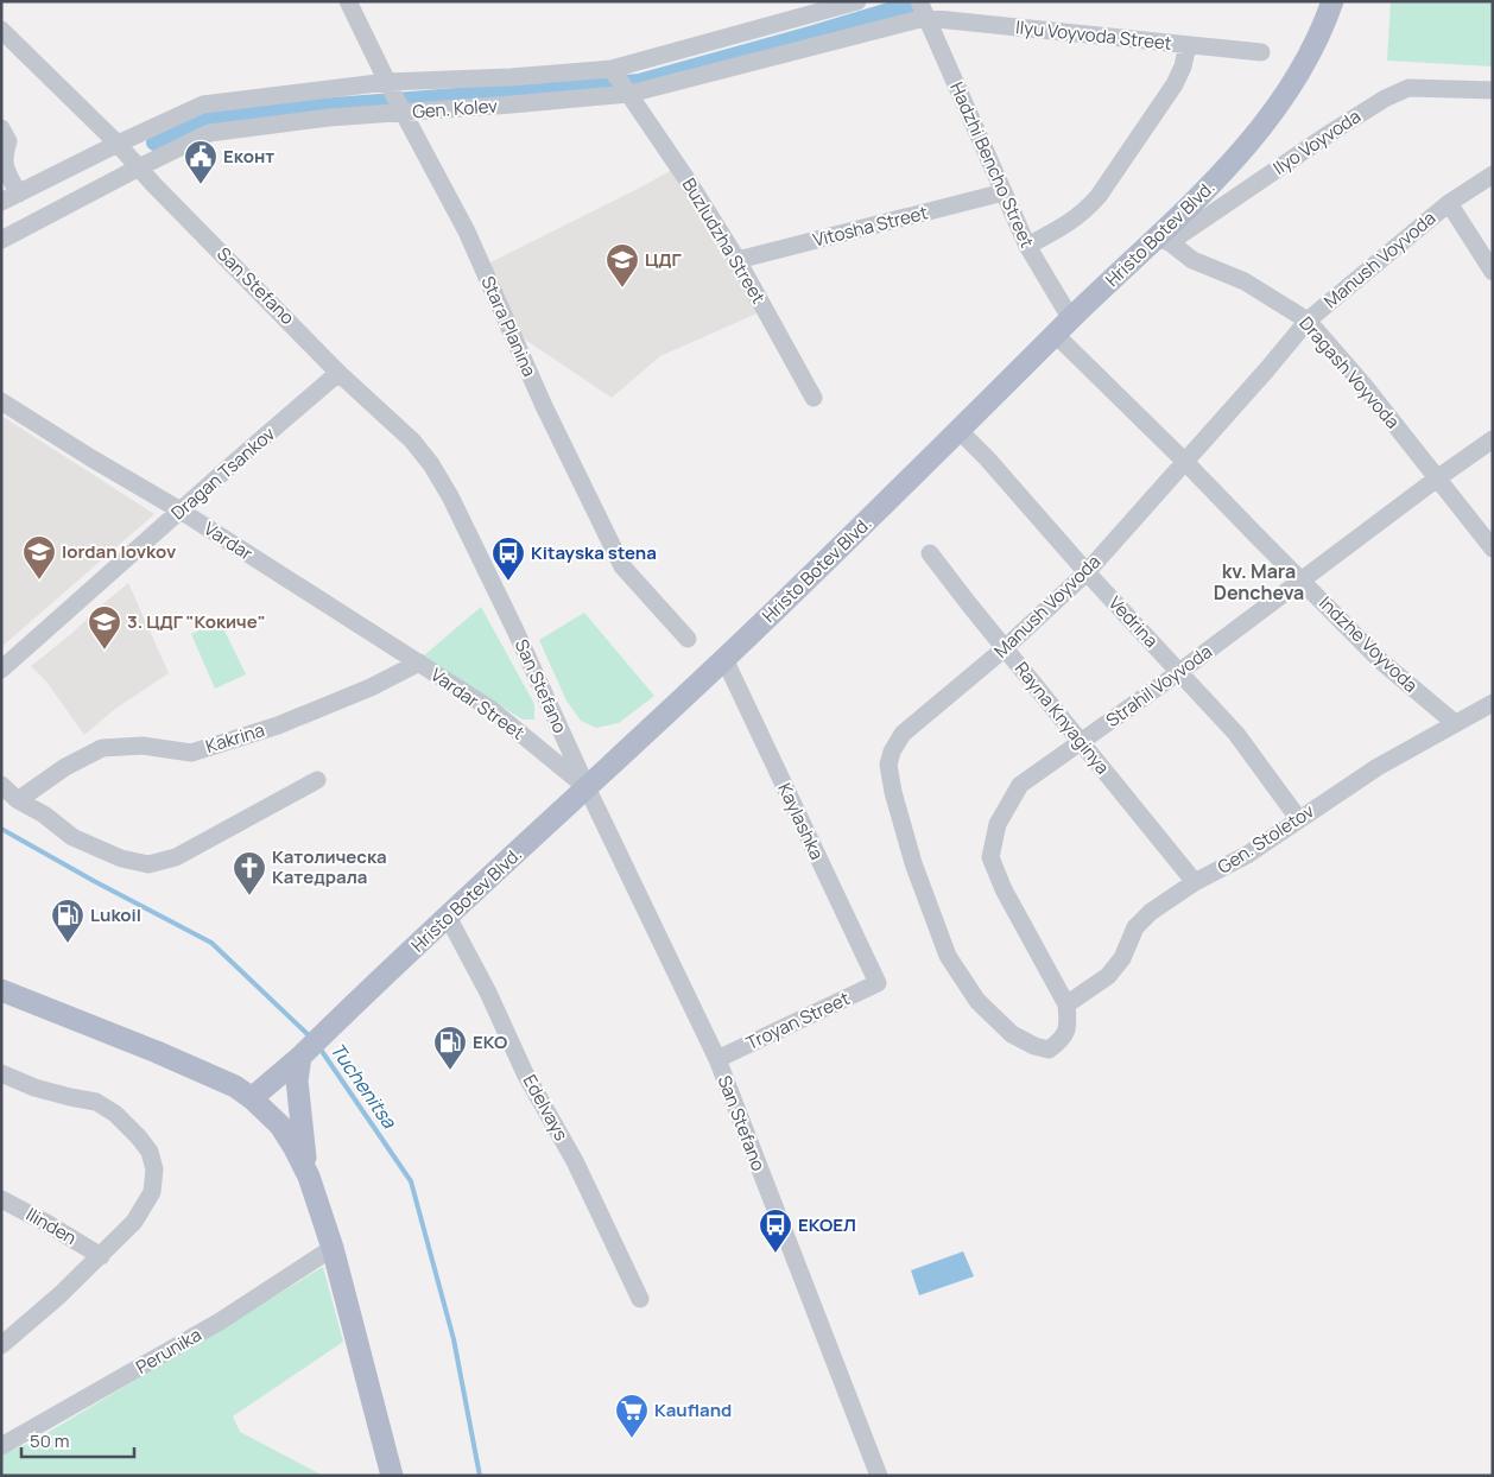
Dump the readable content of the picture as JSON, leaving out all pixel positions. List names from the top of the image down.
{
  "streets": {
    "main road": ["Hristo Botev Blvd."],
    "street": [
      "Ilyu Voyvoda Street",
      "Gen. Kolev",
      "Ilyo Voyvoda",
      "Hadzhi Bencho Street",
      "Vitosha Street",
      "Buzludzha Street",
      "Manush Voyvoda",
      "San Stefano",
      "Stara Planina",
      "Dragash Voyvoda",
      "Dragan Tsankov",
      "Vedrina",
      "Indzhe Voyvoda",
      "Strahil Voyvoda",
      "Vardar Street",
      "Rayna Knyaginya",
      "Kakrina",
      "Kaylashka",
      "Gen. Stoletov",
      "Troyan Street",
      "Edelvays",
      "Ilinden",
      "Perunika"
    ]
  },
  "crossings": [
    ["Ilyu Voyvoda Street", "Gen. Kolev"],
    ["Ilyu Voyvoda Street", "Hadzhi Bencho Street"],
    ["Gen. Kolev", "Hadzhi Bencho Street"],
    ["Gen. Kolev", "Buzludzha Street"],
    ["Gen. Kolev", "San Stefano"],
    ["Gen. Kolev", "Stara Planina"],
    ["Ilyo Voyvoda", "Hristo Botev Blvd."],
    ["Ilyo Voyvoda", "Dragash Voyvoda"],
    ["Hadzhi Bencho Street", "Vitosha Street"],
    ["Hadzhi Bencho Street", "Hristo Botev Blvd."],
    ["Hadzhi Bencho Street", "Manush Voyvoda"],
    ["Hadzhi Bencho Street", "Indzhe Voyvoda"],
    ["Vitosha Street", "Buzludzha Street"],
    ["Hristo Botev Blvd.", "San Stefano"],
    ["Hristo Botev Blvd.", "Dragash Voyvoda"],
    ["Hristo Botev Blvd.", "Vedrina"],
    ["Hristo Botev Blvd.", "Vardar Street"],
    ["Hristo Botev Blvd.", "Kaylashka"],
    ["Hristo Botev Blvd.", "Edelvays"],
    ["Manush Voyvoda", "Dragash Voyvoda"],
    ["Manush Voyvoda", "Vedrina"],
    ["Manush Voyvoda", "Indzhe Voyvoda"],
    ["Manush Voyvoda", "Strahil Voyvoda"],
    ["Manush Voyvoda", "Rayna Knyaginya"],
    ["Manush Voyvoda", "Gen. Stoletov"],
    ["San Stefano", "Dragan Tsankov"],
    ["San Stefano", "Vardar Street"],
    ["San Stefano", "Troyan Street"],
    ["Dragash Voyvoda", "Strahil Voyvoda"],
    ["Dragan Tsankov", "Vardar Street"],
    ["Vedrina", "Strahil Voyvoda"],
    ["Vedrina", "Gen. Stoletov"],
    ["Indzhe Voyvoda", "Strahil Voyvoda"],
    ["Indzhe Voyvoda", "Gen. Stoletov"],
    ["Strahil Voyvoda", "Rayna Knyaginya"],
    ["Strahil Voyvoda", "Gen. Stoletov"],
    ["Vardar Street", "Kakrina"],
    ["Rayna Knyaginya", "Gen. Stoletov"],
    ["Kaylashka", "Troyan Street"]
  ],
  "districts": ["kv. Mara Dencheva"],
  "water": ["Tuchenitsa"],
  "places": {
    "public building": ["Еконт"],
    "school or university": ["ЦДГ", "Iordan Iovkov", "3. ЦДГ \"Кокиче\""],
    "bus stop": ["Kitayska stena", "ЕКОЕЛ"],
    "church": ["Католическа Катедрала"],
    "fuel station": ["Lukoil", "EKO"],
    "supermarket": ["Kaufland"]
  },
  "scale_bar": "50 m"
}
